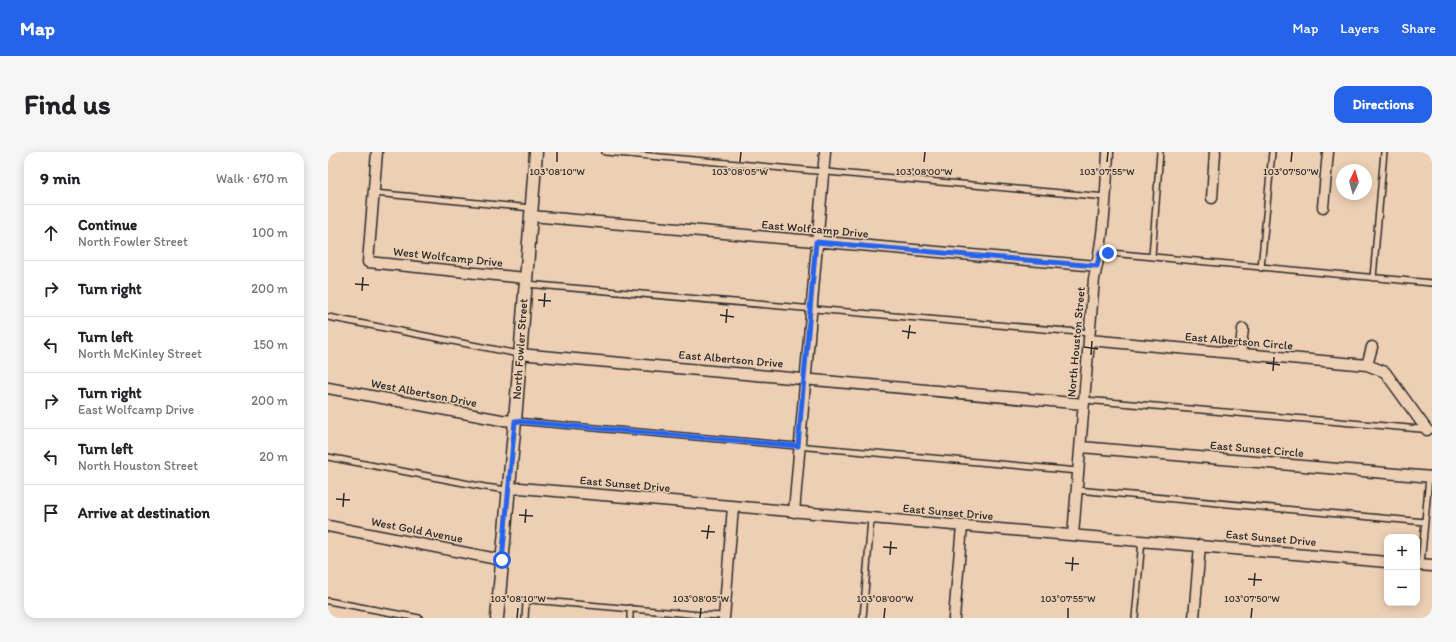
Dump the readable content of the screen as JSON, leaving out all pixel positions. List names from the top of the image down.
{
  "streets": {
    "street": [
      "East Wolfcamp Drive",
      "West Wolfcamp Drive",
      "East Albertson Circle",
      "North Houston Street",
      "North Fowler Street",
      "East Albertson Drive",
      "West Albertson Drive",
      "East Sunset Circle",
      "East Sunset Drive",
      "West Gold Avenue"
    ]
  },
  "crossings": [
    ["East Wolfcamp Drive", "North Houston Street"],
    ["East Wolfcamp Drive", "North Fowler Street"],
    ["West Wolfcamp Drive", "North Fowler Street"],
    ["East Albertson Circle", "North Houston Street"],
    ["North Houston Street", "East Albertson Drive"],
    ["North Houston Street", "East Sunset Circle"],
    ["North Houston Street", "East Sunset Drive"],
    ["North Fowler Street", "East Albertson Drive"],
    ["North Fowler Street", "West Albertson Drive"],
    ["North Fowler Street", "East Sunset Drive"],
    ["North Fowler Street", "West Gold Avenue"]
  ],
  "north": "top",
  "page": {
    "header": "Map",
    "nav": ["Map", "Layers", "Share"],
    "buttons": "Directions",
    "title": "Find us",
    "heading": ["9 min", "Walk · 670 m"],
    "list": [
      ["Continue", "North Fowler Street", "100 m"],
      ["Turn right", "200 m"],
      ["Turn left", "North McKinley Street", "150 m"],
      ["Turn right", "East Wolfcamp Drive", "200 m"],
      ["Turn left", "North Houston Street", "20 m"],
      "Arrive at destination"
    ],
    "map_buttons": ["+", "−"]
  },
  "coordinates": [
    "103°08'10\"W",
    "103°08'05\"W",
    "103°08'00\"W",
    "103°07'55\"W",
    "103°07'50\"W"
  ]
}
